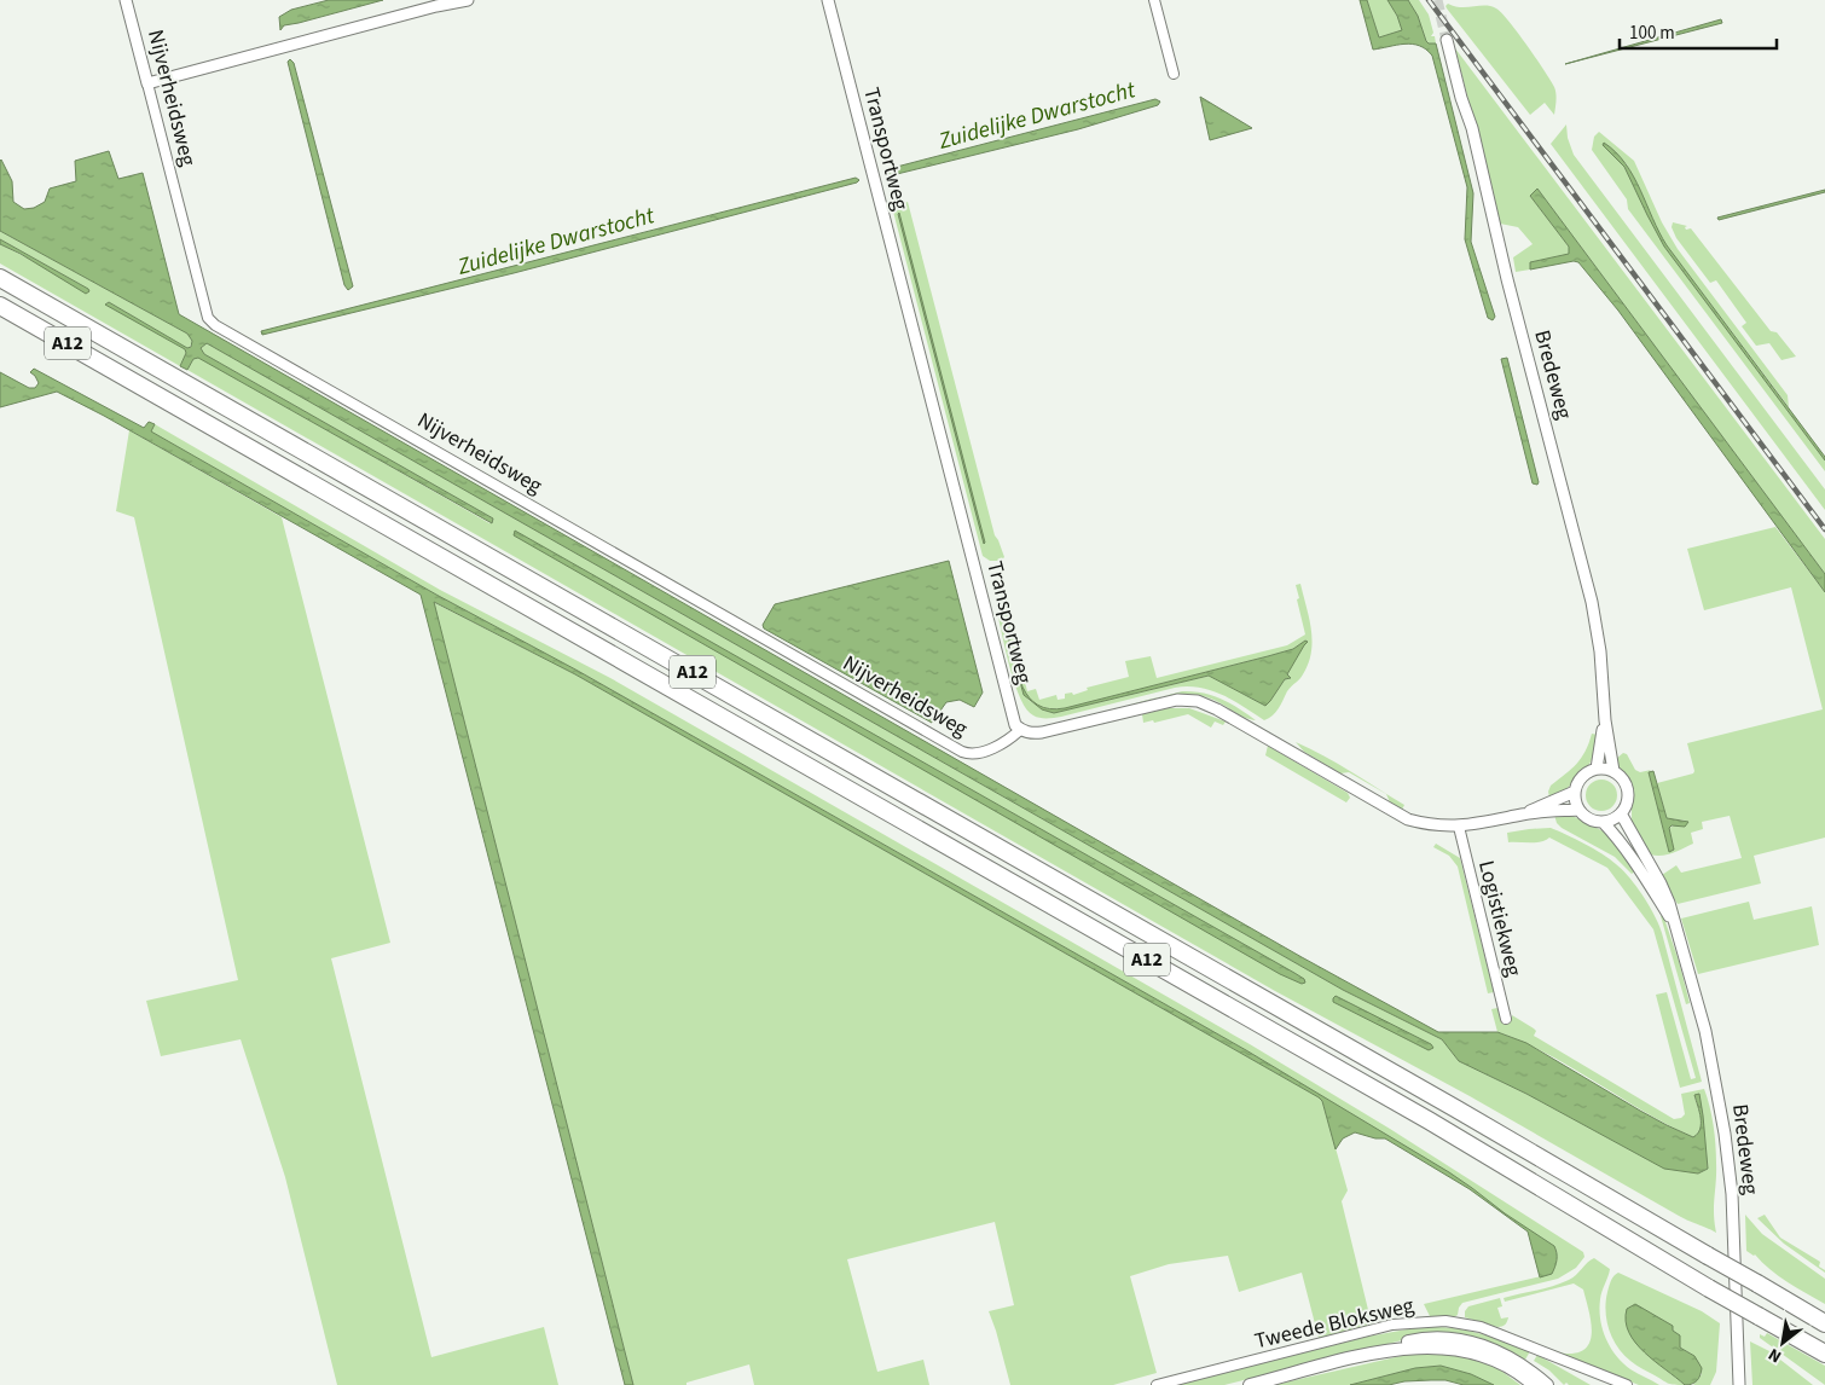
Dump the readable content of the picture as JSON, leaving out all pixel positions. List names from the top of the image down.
{
  "streets": {
    "highway": ["A12"],
    "street": [
      "Nijverheidsweg",
      "Transportweg",
      "Bredeweg",
      "Logistiekweg",
      "Tweede Bloksweg"
    ]
  },
  "crossings": [
    ["Nijverheidsweg", "Transportweg"]
  ],
  "water": ["Zuidelijke Dwarstocht"],
  "scale_bar": "100 m",
  "north": "bottom left"
}
